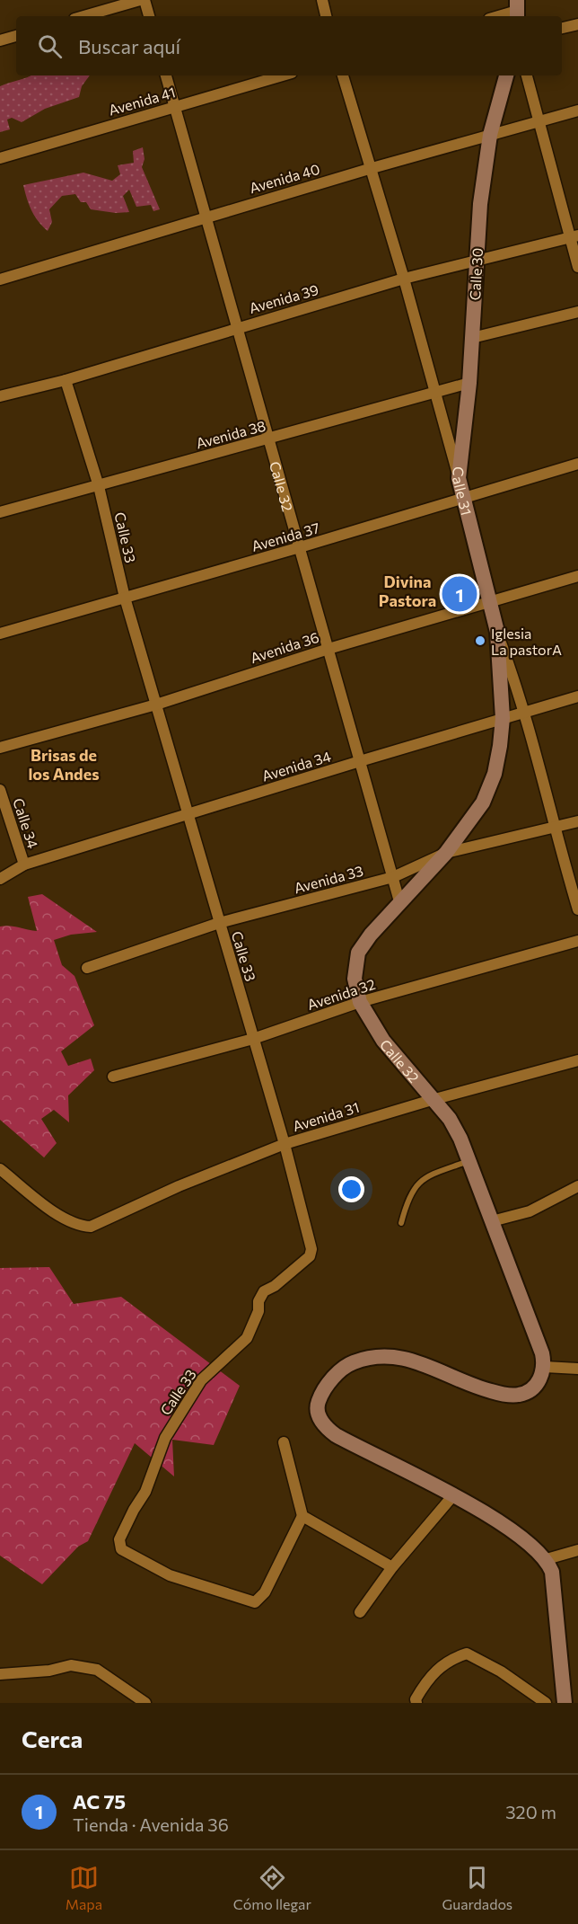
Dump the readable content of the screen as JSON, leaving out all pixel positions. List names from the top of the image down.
{
  "streets": {
    "main road": ["Calle 30", "Calle 32", "Calle 31"],
    "street": [
      "Avenida 41",
      "Avenida 40",
      "Avenida 39",
      "Avenida 38",
      "Avenida 37",
      "Calle 33",
      "Avenida 36",
      "Avenida 34",
      "Calle 34",
      "Avenida 33",
      "Avenida 32",
      "Avenida 31"
    ]
  },
  "crossings": [
    ["Avenida 41", "Calle 32"],
    ["Avenida 40", "Calle 30"],
    ["Avenida 40", "Calle 32"],
    ["Avenida 40", "Calle 31"],
    ["Calle 30", "Avenida 39"],
    ["Calle 30", "Avenida 38"],
    ["Calle 30", "Calle 31"],
    ["Avenida 39", "Calle 32"],
    ["Avenida 39", "Calle 31"],
    ["Avenida 39", "Calle 33"],
    ["Avenida 38", "Calle 32"],
    ["Avenida 38", "Calle 31"],
    ["Avenida 38", "Calle 33"],
    ["Calle 32", "Calle 31"],
    ["Calle 32", "Avenida 37"],
    ["Calle 32", "Avenida 36"],
    ["Calle 32", "Avenida 34"],
    ["Calle 32", "Avenida 33"],
    ["Calle 32", "Avenida 32"],
    ["Calle 32", "Avenida 31"],
    ["Calle 31", "Avenida 37"],
    ["Calle 31", "Avenida 36"],
    ["Calle 31", "Avenida 34"],
    ["Calle 31", "Avenida 33"],
    ["Avenida 37", "Calle 33"],
    ["Calle 33", "Avenida 36"],
    ["Calle 33", "Avenida 34"],
    ["Calle 33", "Avenida 33"],
    ["Calle 33", "Avenida 32"],
    ["Calle 33", "Avenida 31"],
    ["Avenida 34", "Calle 34"]
  ],
  "districts": ["Divina Pastora", "Brisas de los Andes"],
  "places": ["Iglesia La pastorA"],
  "page": {
    "search": "Buscar aquí",
    "pins": "1",
    "heading": "Cerca",
    "list": [
      {
        "mark": "1",
        "name": "AC 75",
        "note": "Tienda · Avenida 36",
        "value": "320 m"
      }
    ],
    "nav": ["Mapa", "Cómo llegar", "Guardados"]
  }
}
